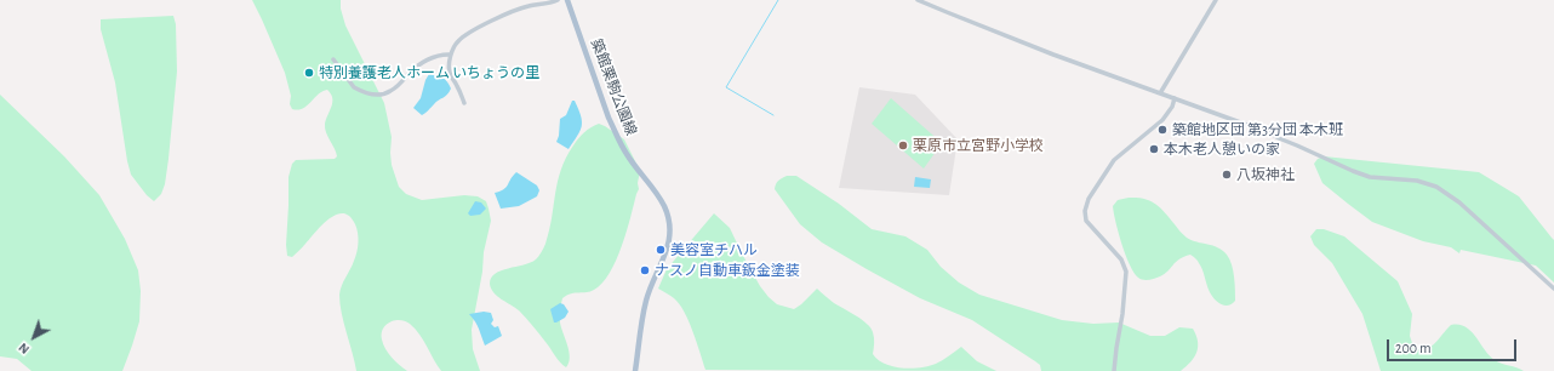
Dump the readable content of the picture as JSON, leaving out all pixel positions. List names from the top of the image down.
{
  "streets": {
    "main road": ["築館栗駒公園線"]
  },
  "places": [
    "特別養護老人ホーム いちょうの里",
    "築館地区団 第3分団 本木班",
    "栗原市立宮野小学校",
    "本木老人憩いの家",
    "八坂神社",
    "美容室チハル",
    "ナスノ自動車鈑金塗装"
  ],
  "scale_bar": "200 m",
  "north": "bottom left"
}
